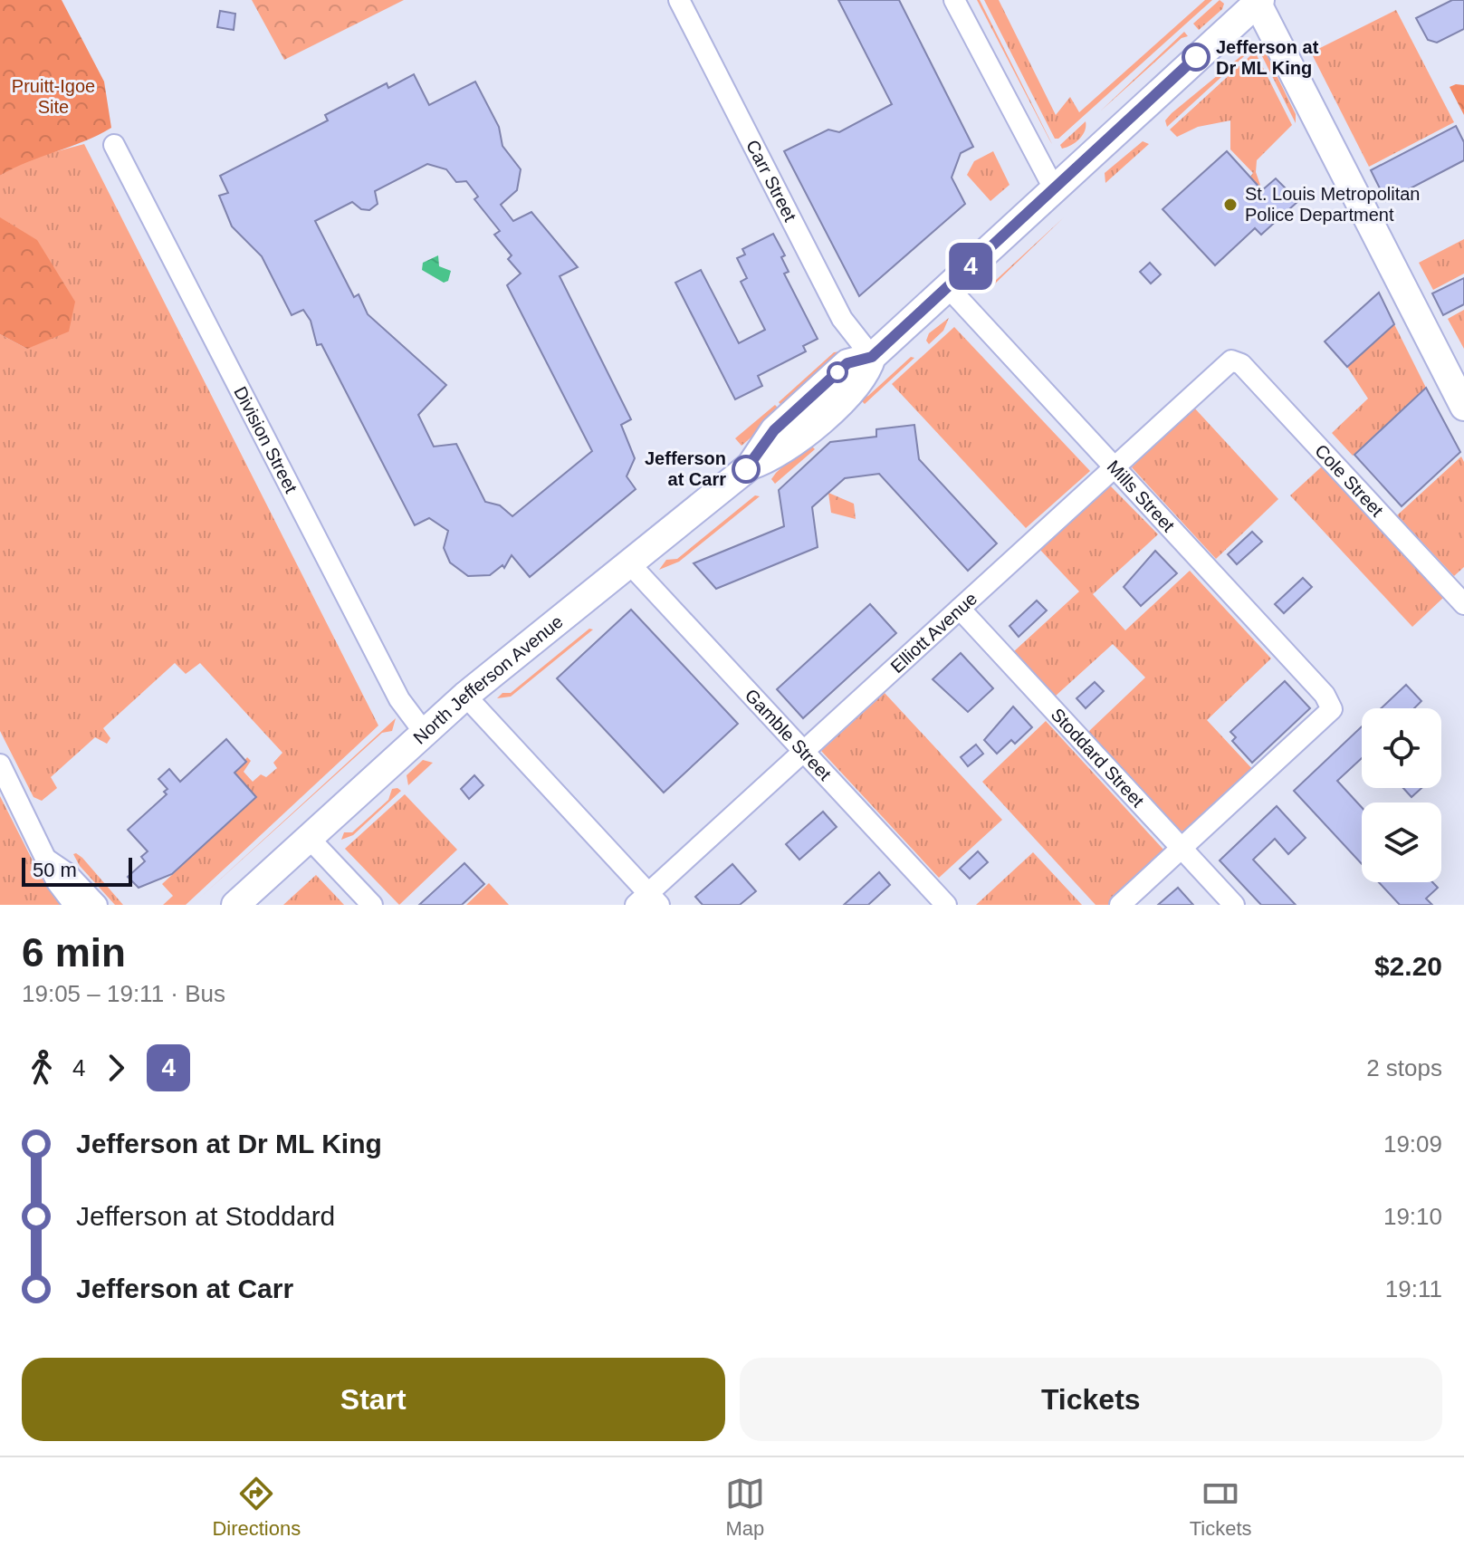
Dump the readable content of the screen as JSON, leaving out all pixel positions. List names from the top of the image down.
{
  "streets": {
    "main road": ["North Jefferson Avenue"],
    "street": [
      "Carr Street",
      "Division Street",
      "Cole Street",
      "Mills Street",
      "Elliott Avenue",
      "Gamble Street",
      "Stoddard Street"
    ]
  },
  "crossings": [
    ["Carr Street", "North Jefferson Avenue"],
    ["Division Street", "North Jefferson Avenue"],
    ["Cole Street", "Elliott Avenue"],
    ["Mills Street", "Elliott Avenue"],
    ["Mills Street", "North Jefferson Avenue"],
    ["Mills Street", "Stoddard Street"],
    ["Elliott Avenue", "Gamble Street"],
    ["Elliott Avenue", "Stoddard Street"],
    ["North Jefferson Avenue", "Gamble Street"]
  ],
  "parks": ["Pruitt-Igoe Site"],
  "places": ["Jefferson at Dr ML King", "St. Louis Metropolitan Police Department", "Jefferson at Carr"],
  "lines": ["bus line 4"],
  "scale_bar": "50 m",
  "page": {
    "on_map": "4",
    "scale": "50 m",
    "heading": ["6 min", "19:05 – 19:11 · Bus", "$2.20"],
    "legs": ["4", "4", "2 stops"],
    "list": [
      {
        "name": "Jefferson at Dr ML King",
        "value": "19:09"
      },
      {
        "name": "Jefferson at Stoddard",
        "value": "19:10"
      },
      {
        "name": "Jefferson at Carr",
        "value": "19:11"
      }
    ],
    "buttons": ["Start", "Tickets"],
    "tabs": ["Directions", "Map", "Tickets"]
  }
}
